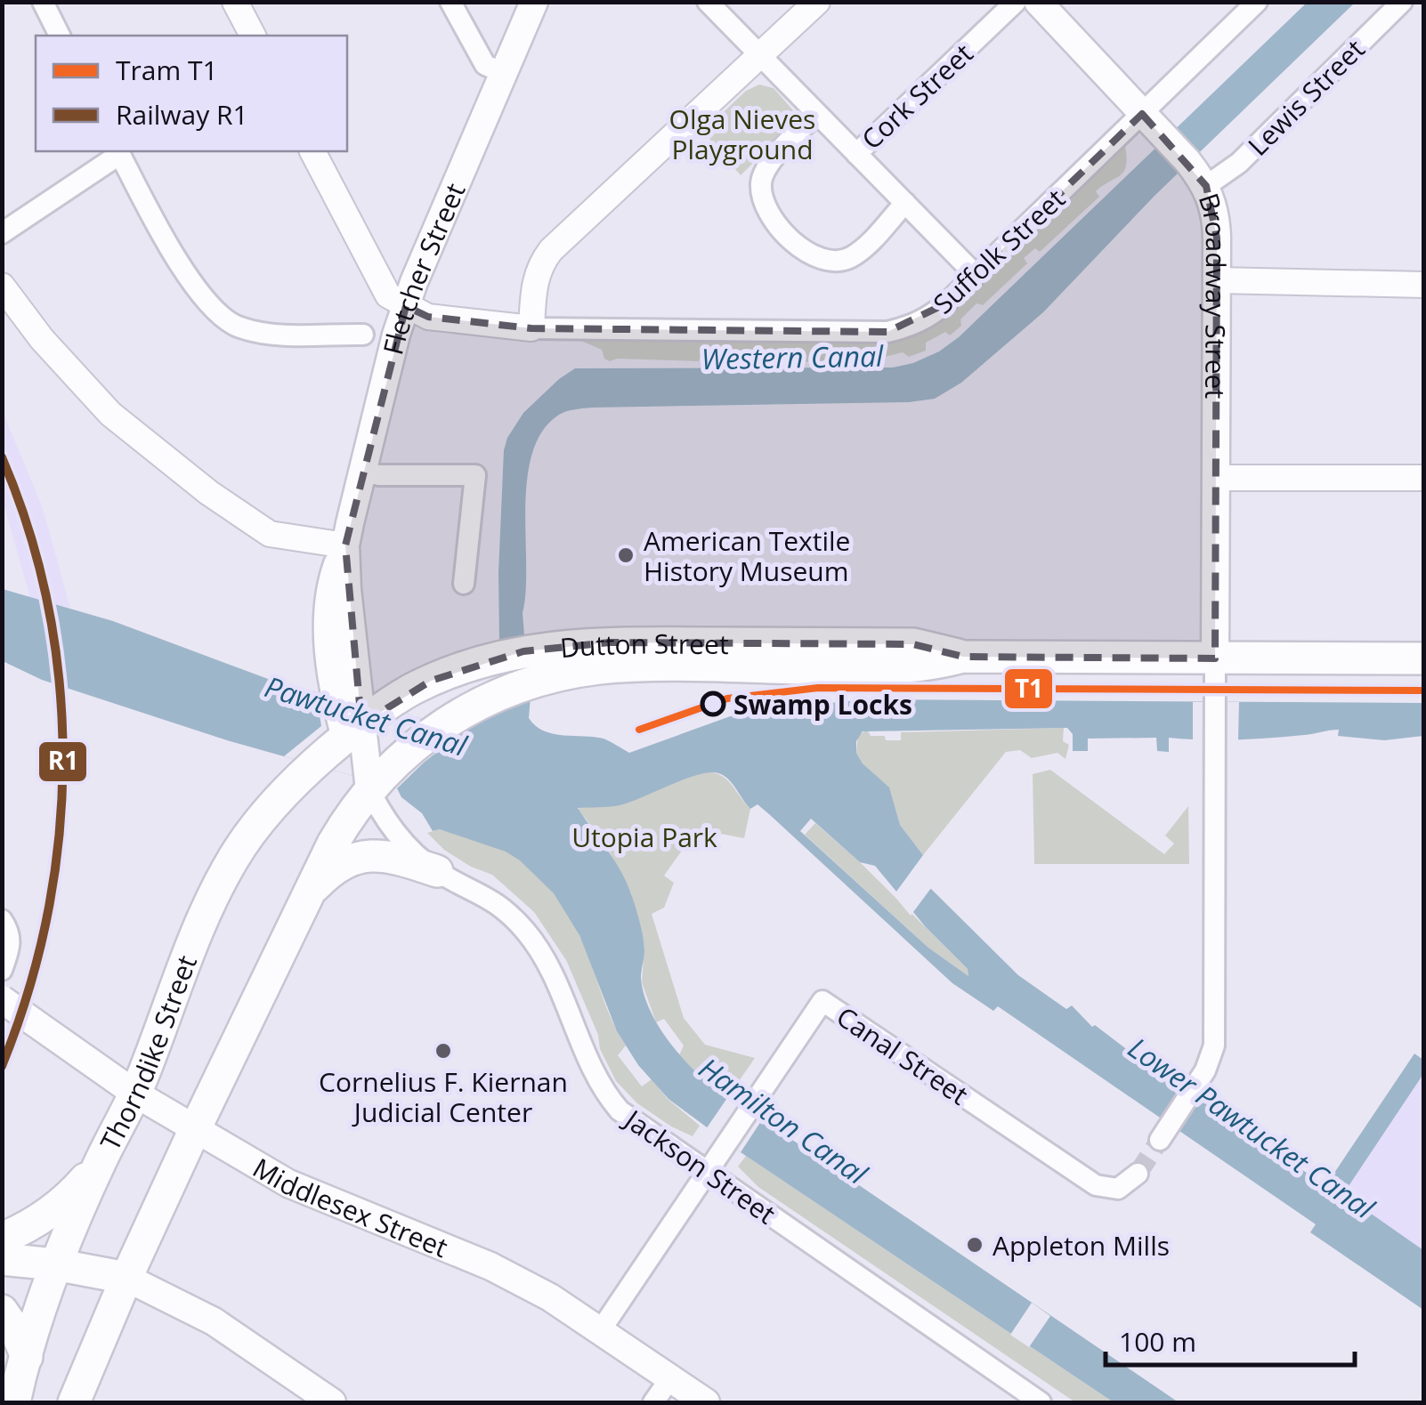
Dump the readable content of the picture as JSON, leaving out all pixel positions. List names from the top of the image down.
{
  "streets": {
    "main road": [
      "Fletcher Street",
      "Broadway Street",
      "Dutton Street",
      "Thorndike Street",
      "Middlesex Street"
    ],
    "street": [
      "Cork Street",
      "Lewis Street",
      "Suffolk Street",
      "Canal Street",
      "Jackson Street"
    ]
  },
  "crossings": [
    ["Lewis Street", "Broadway Street"],
    ["Suffolk Street", "Fletcher Street"],
    ["Suffolk Street", "Broadway Street"],
    ["Fletcher Street", "Dutton Street"],
    ["Fletcher Street", "Thorndike Street"],
    ["Fletcher Street", "Jackson Street"],
    ["Broadway Street", "Dutton Street"],
    ["Dutton Street", "Thorndike Street"],
    ["Dutton Street", "Jackson Street"],
    ["Thorndike Street", "Middlesex Street"],
    ["Canal Street", "Jackson Street"],
    ["Canal Street", "Middlesex Street"]
  ],
  "water": [
    "Western Canal",
    "Pawtucket Canal",
    "Hamilton Canal",
    "Lower Pawtucket Canal"
  ],
  "parks": ["Olga Nieves Playground", "Utopia Park"],
  "places": [
    "American Textile History Museum",
    "Swamp Locks",
    "Cornelius F. Kiernan Judicial Center",
    "Appleton Mills"
  ],
  "lines": ["rail line R1", "tram line T1"],
  "legend": ["Tram T1", "Railway R1"],
  "scale_bar": "100 m"
}
